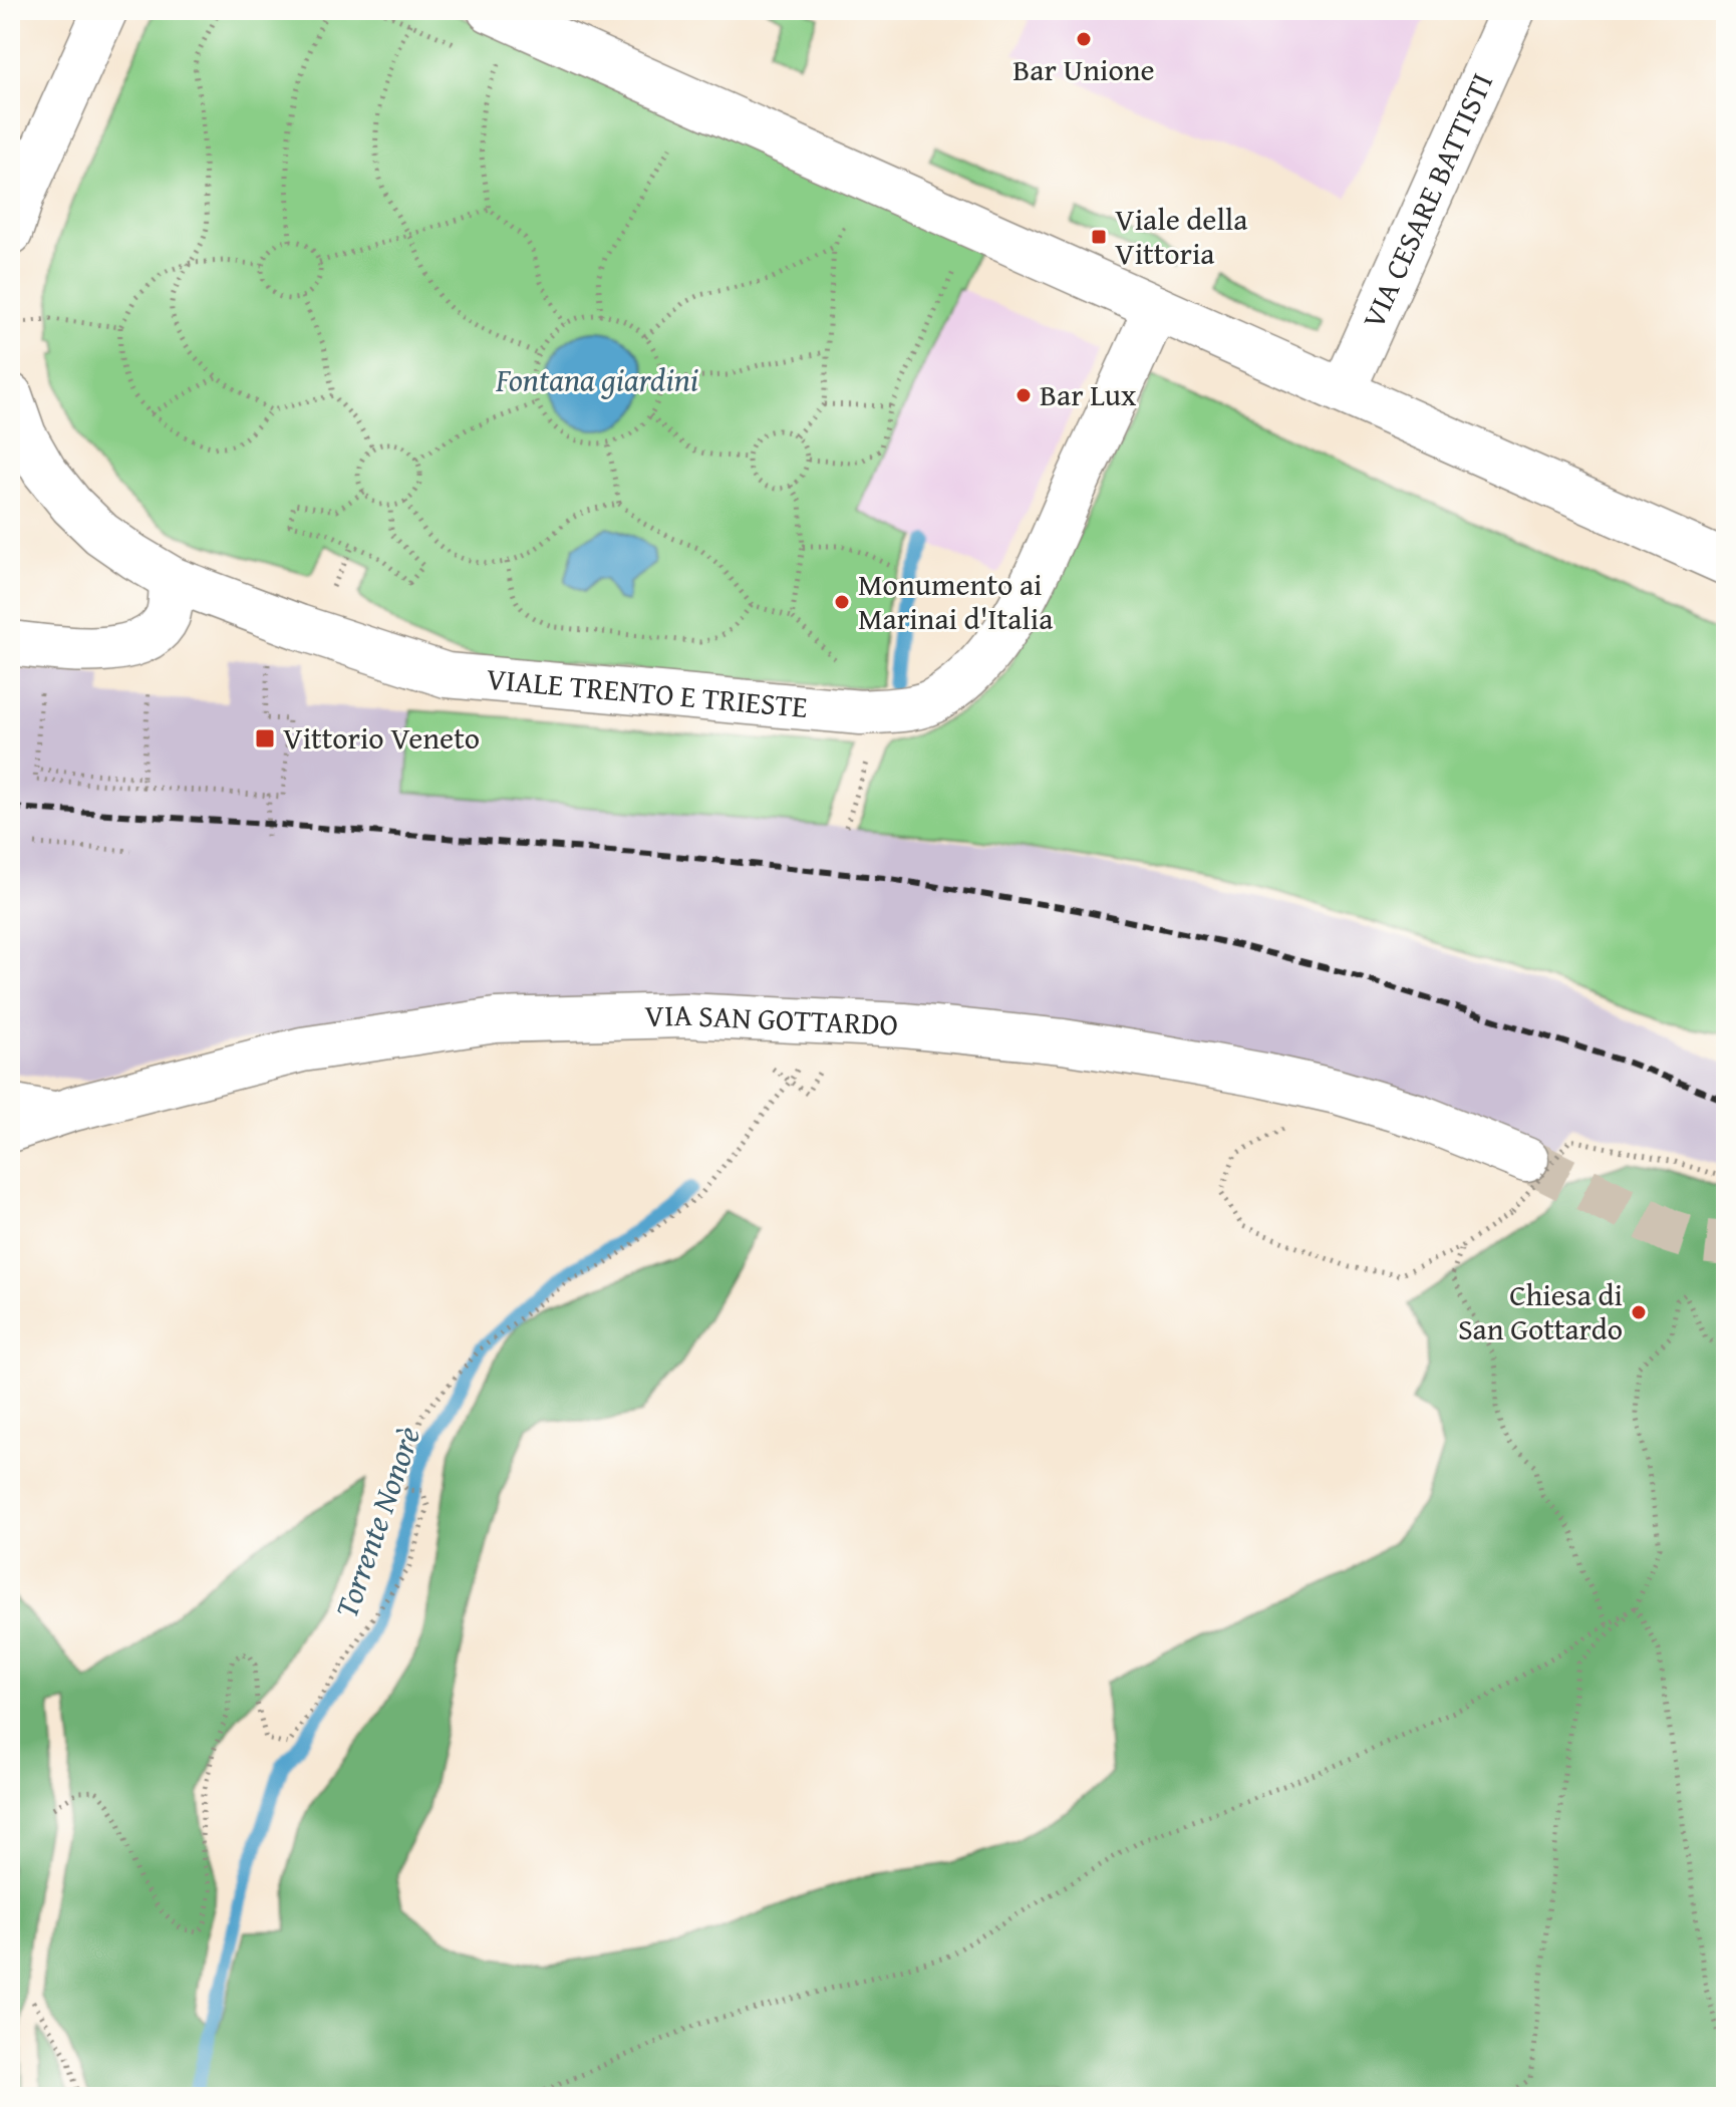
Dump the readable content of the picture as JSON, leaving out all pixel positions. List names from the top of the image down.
{
  "streets": {
    "street": ["VIA CESARE BATTISTI", "VIALE TRENTO E TRIESTE", "VIA SAN GOTTARDO"]
  },
  "water": ["Fontana giardini", "Torrente Nonorè"],
  "places": {
    "other": [
      "Bar Unione",
      "Bar Lux",
      "Monumento ai Marinai d'Italia",
      "Chiesa di San Gottardo"
    ],
    "transit": ["Viale della Vittoria", "Vittorio Veneto"]
  }
}
